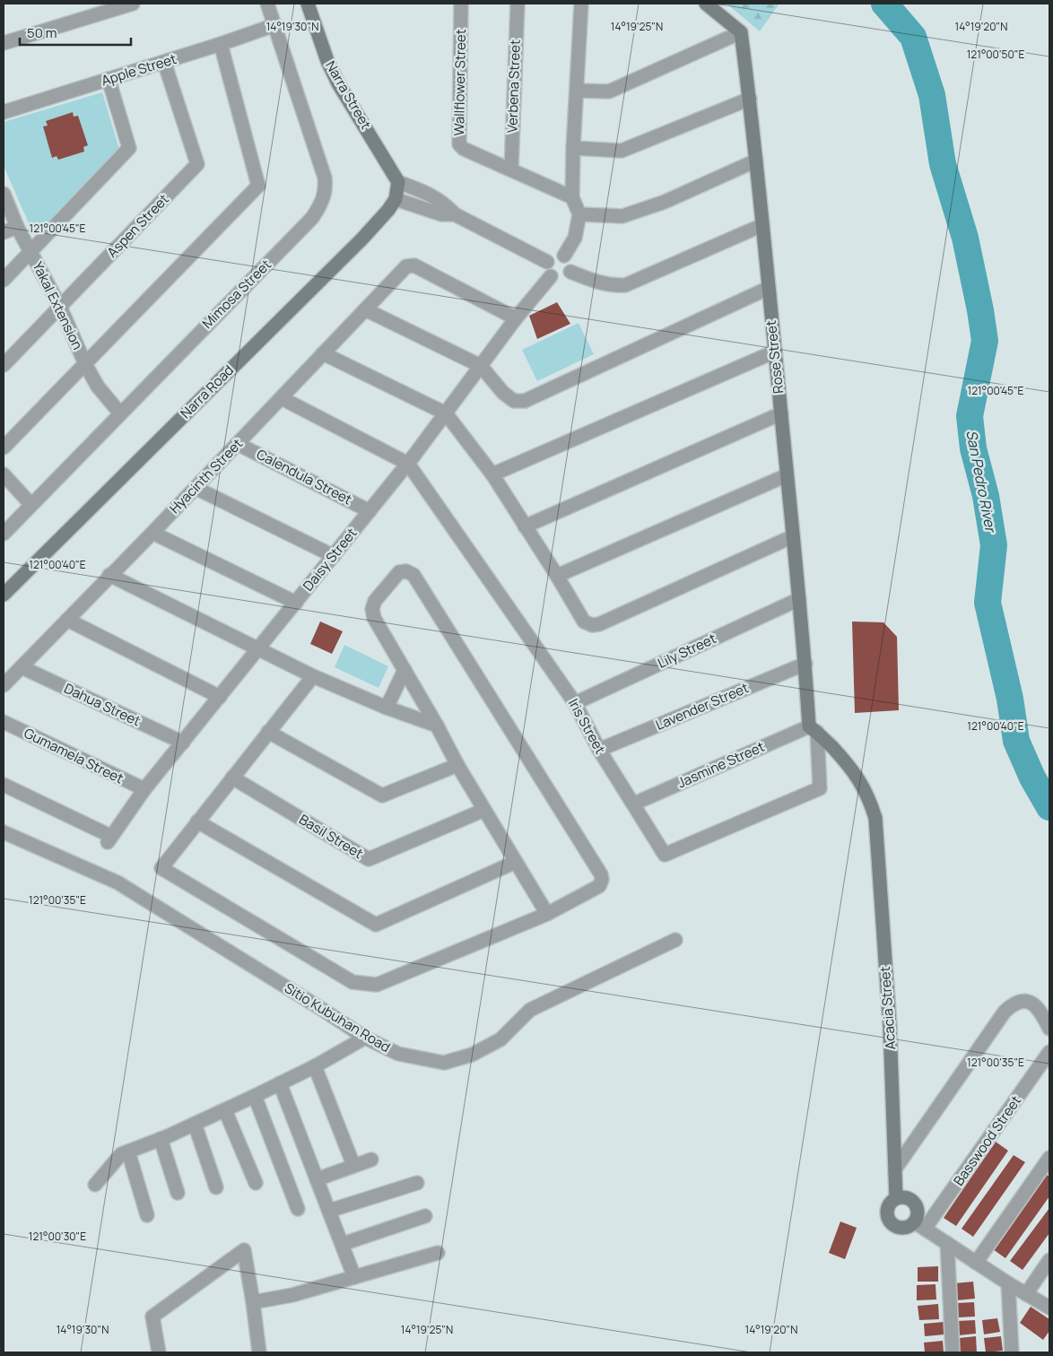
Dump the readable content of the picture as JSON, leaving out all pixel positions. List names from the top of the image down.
{
  "streets": {
    "street": [
      "Apple Street",
      "Wallflower Street",
      "Verbena Street",
      "Narra Street",
      "Aspen Street",
      "Mimosa Street",
      "Yakal Extension",
      "Rose Street",
      "Narra Road",
      "Hyacinth Street",
      "Calendula Street",
      "Daisy Street",
      "Lily Street",
      "Dahua Street",
      "Lavender Street",
      "Iris Street",
      "Gumamela Street",
      "Jasmine Street",
      "Basil Street",
      "Acacia Street",
      "Sitio Kubuhan Road",
      "Basswood Street"
    ]
  },
  "crossings": [
    ["Apple Street", "Aspen Street"],
    ["Apple Street", "Mimosa Street"],
    ["Wallflower Street", "Verbena Street"],
    ["Narra Street", "Narra Road"],
    ["Aspen Street", "Yakal Extension"],
    ["Mimosa Street", "Yakal Extension"],
    ["Rose Street", "Lily Street"],
    ["Rose Street", "Lavender Street"],
    ["Rose Street", "Iris Street"],
    ["Rose Street", "Jasmine Street"],
    ["Rose Street", "Acacia Street"],
    ["Hyacinth Street", "Calendula Street"],
    ["Hyacinth Street", "Daisy Street"],
    ["Hyacinth Street", "Dahua Street"],
    ["Calendula Street", "Daisy Street"],
    ["Daisy Street", "Dahua Street"],
    ["Daisy Street", "Iris Street"],
    ["Daisy Street", "Gumamela Street"],
    ["Lily Street", "Iris Street"],
    ["Lavender Street", "Iris Street"],
    ["Iris Street", "Jasmine Street"],
    ["Iris Street", "Acacia Street"],
    ["Jasmine Street", "Acacia Street"],
    ["Acacia Street", "Basswood Street"]
  ],
  "water": ["San Pedro River"],
  "scale_bar": "50 m",
  "coordinates": [
    "14°19'30\"N",
    "14°19'25\"N",
    "14°19'20\"N",
    "121°00'50\"E",
    "121°00'45\"E",
    "121°00'40\"E",
    "121°00'35\"E",
    "121°00'30\"E"
  ]
}
